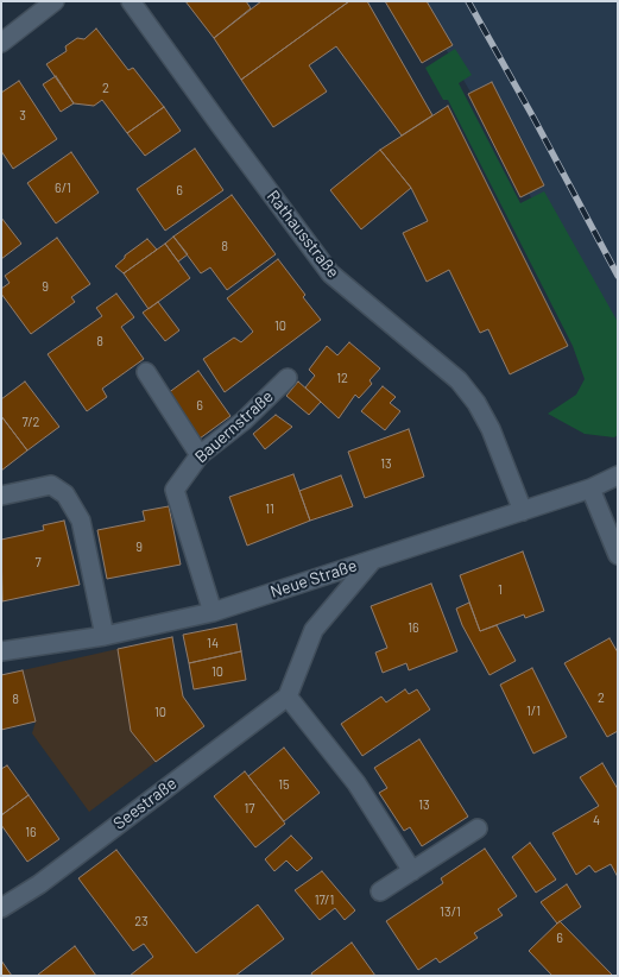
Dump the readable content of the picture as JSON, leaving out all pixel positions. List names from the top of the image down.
{
  "streets": {
    "street": [
      "Rathausstraße",
      "Bauernstraße",
      "Neue Straße",
      "Seestraße"
    ]
  },
  "crossings": [
    ["Rathausstraße", "Neue Straße"],
    ["Bauernstraße", "Neue Straße"]
  ],
  "house_numbers": [
    "2",
    "3",
    "6/1",
    "6",
    "8",
    "9",
    "10",
    "8",
    "12",
    "6",
    "7/2",
    "13",
    "11",
    "9",
    "7",
    "1",
    "16",
    "14",
    "10",
    "2",
    "8",
    "1/1",
    "10",
    "15",
    "13",
    "17",
    "4",
    "16",
    "17/1",
    "13/1",
    "23",
    "6"
  ]
}
